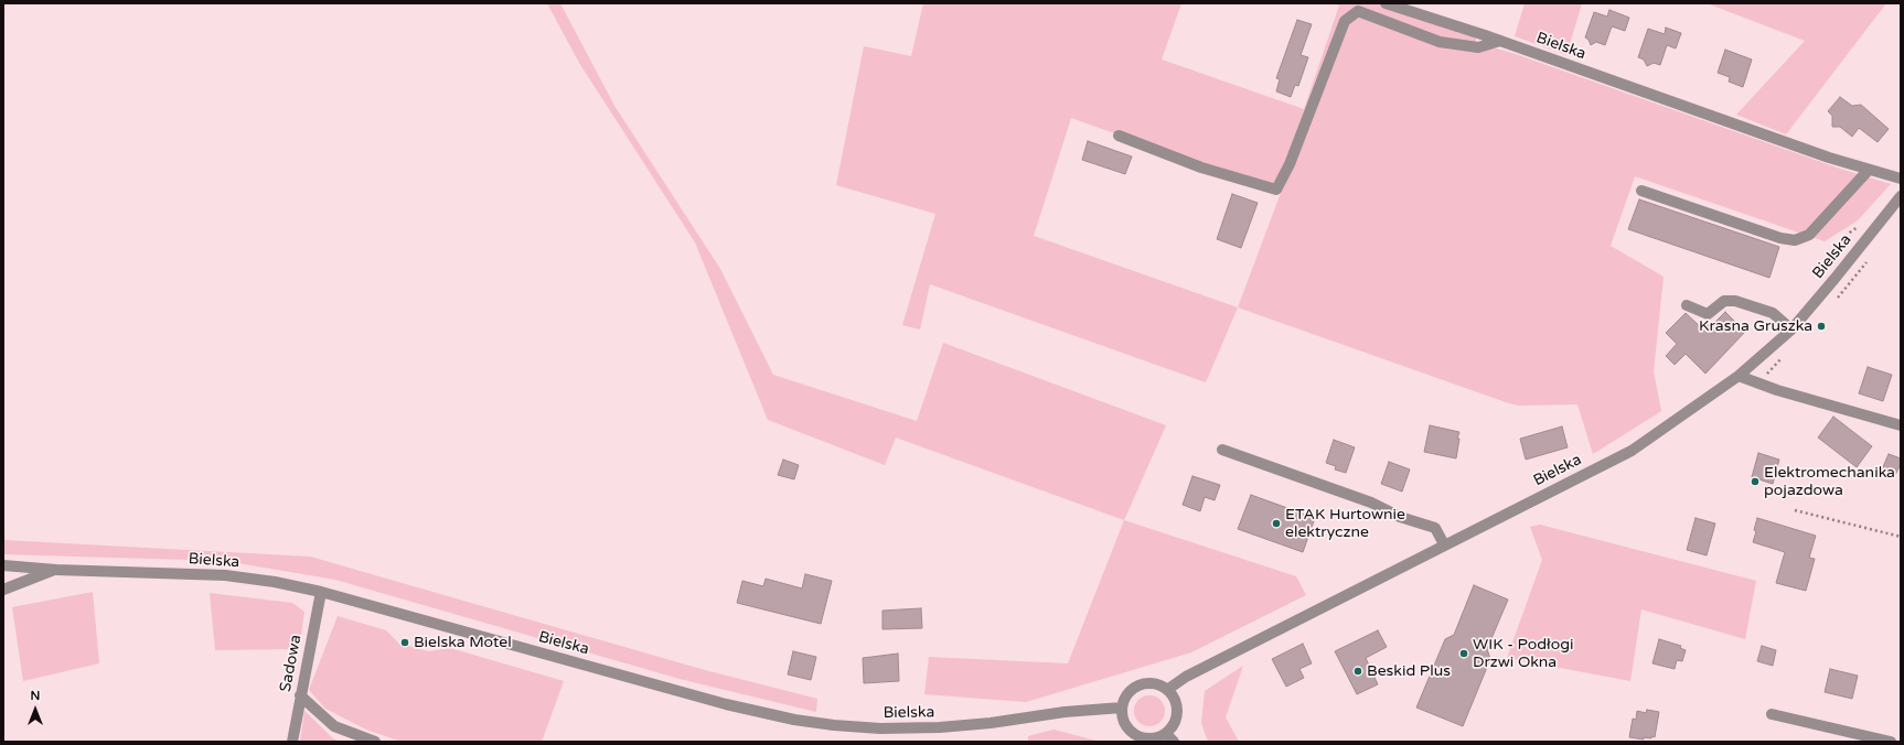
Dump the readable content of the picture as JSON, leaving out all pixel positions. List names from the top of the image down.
{
  "streets": {
    "street": ["Bielska", "Sadowa"]
  },
  "crossings": [
    ["Bielska", "Sadowa"]
  ],
  "places": [
    "Krasna Gruszka",
    "Elektromechanika pojazdowa",
    "ETAK Hurtownie elektryczne",
    "Bielska Motel",
    "WIK - Podłogi Drzwi Okna",
    "Beskid Plus"
  ],
  "north": "top"
}
